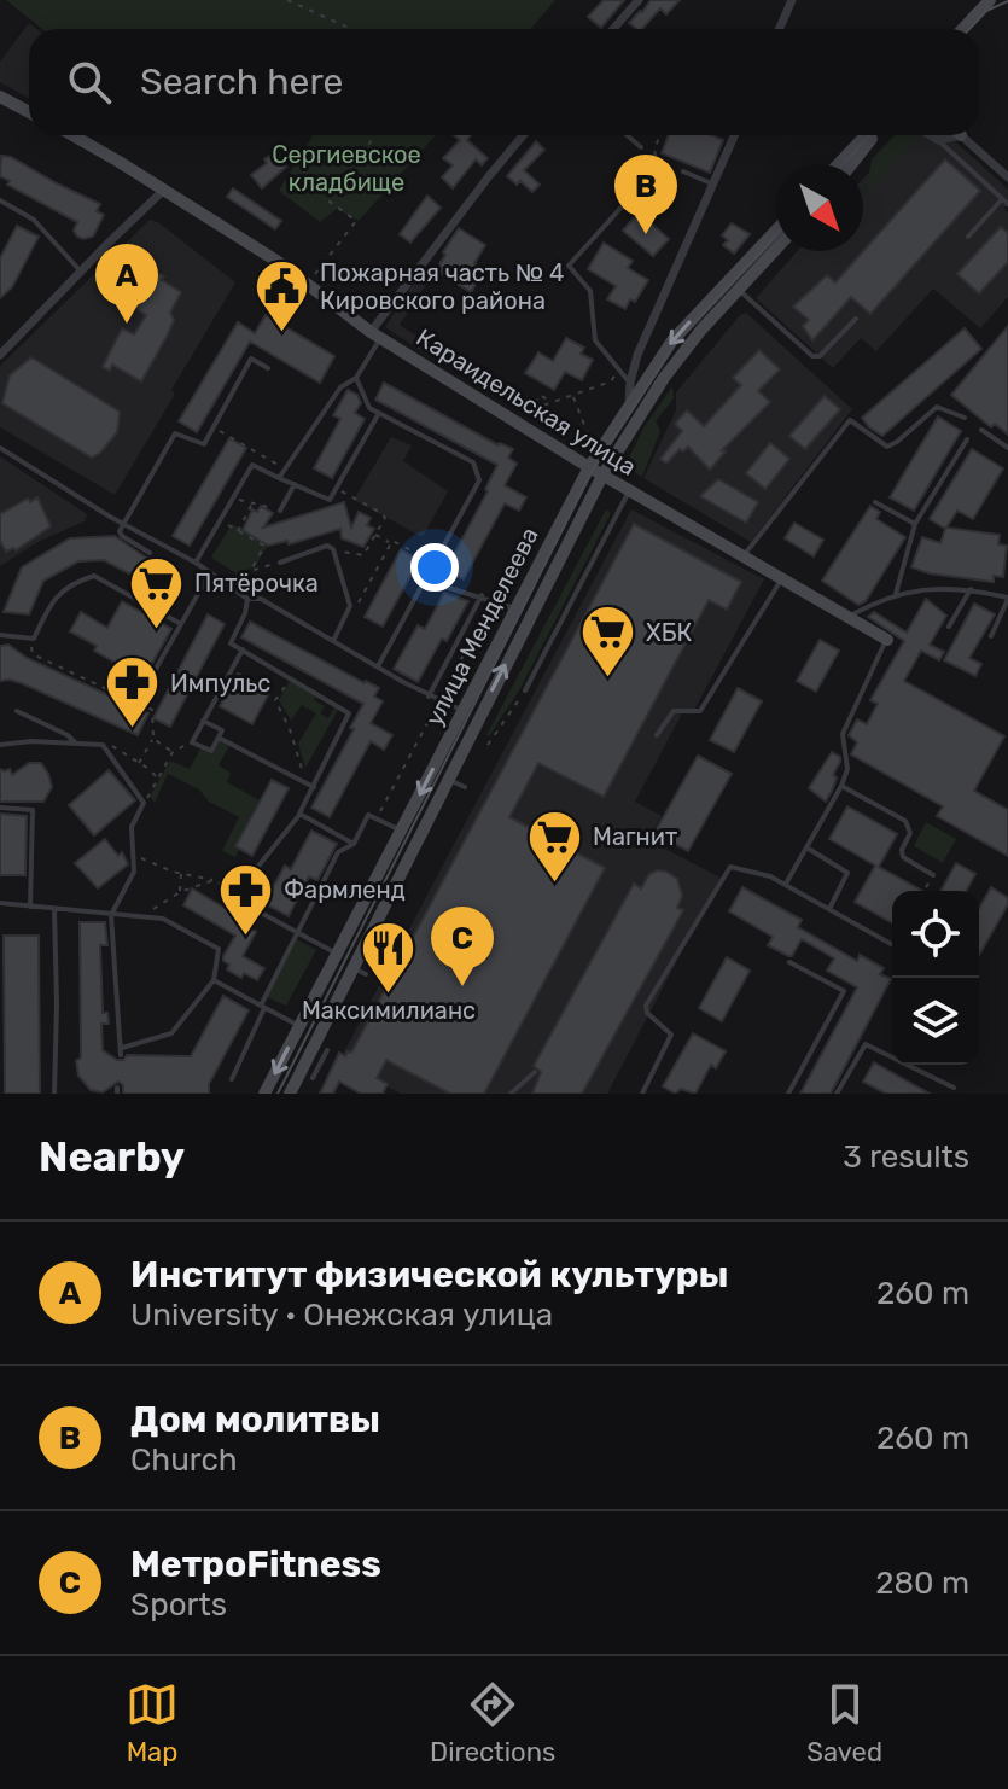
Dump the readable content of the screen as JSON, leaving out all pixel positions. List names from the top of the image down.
{
  "streets": {
    "main road": ["Караидельская улица", "улица Менделеева"]
  },
  "crossings": [
    ["Караидельская улица", "улица Менделеева"]
  ],
  "parks": ["Сергиевское кладбище"],
  "places": {
    "public building": ["Пожарная часть № 4 Кировского района"],
    "supermarket": ["Пятёрочка", "ХБК", "Магнит"],
    "pharmacy": ["Импульс", "Фармленд"],
    "restaurant": ["Максимилианс"]
  },
  "north": "bottom right",
  "page": {
    "search": "Search here",
    "pins": ["B", "A", "C"],
    "heading": ["Nearby", "3 results"],
    "list": [
      {
        "mark": "A",
        "name": "Институт физической культуры",
        "note": "University · Онежская улица",
        "value": "260 m"
      },
      {
        "mark": "B",
        "name": "Дом молитвы",
        "note": "Church",
        "value": "260 m"
      },
      {
        "mark": "C",
        "name": "МетроFitness",
        "note": "Sports",
        "value": "280 m"
      }
    ],
    "nav": ["Map", "Directions", "Saved"]
  }
}
